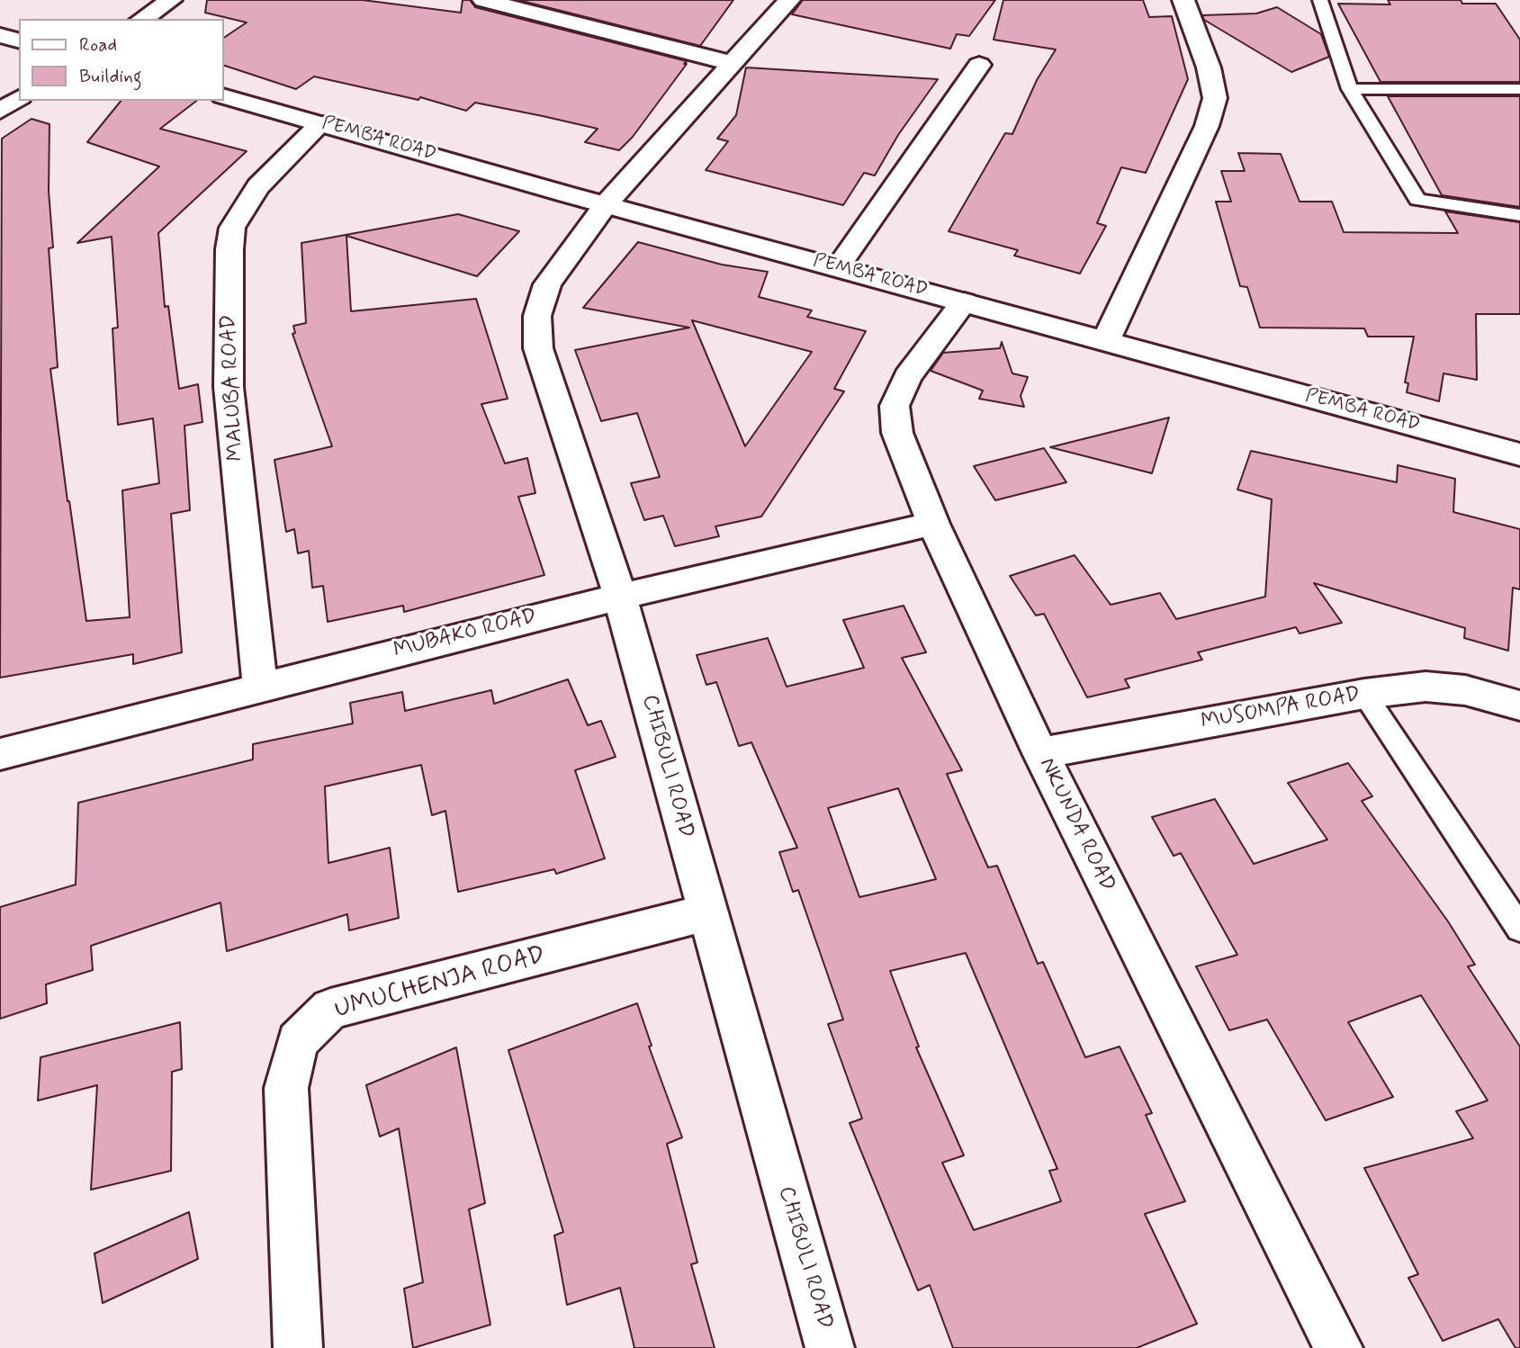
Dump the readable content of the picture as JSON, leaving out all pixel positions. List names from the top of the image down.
{
  "streets": {
    "street": [
      "PEMBA ROAD",
      "MALUBA ROAD",
      "MUBAKO ROAD",
      "MUSOMPA ROAD",
      "CHIBULI ROAD",
      "NKUNDA ROAD",
      "UMUCHENJA ROAD"
    ]
  },
  "crossings": [
    ["PEMBA ROAD", "MALUBA ROAD"],
    ["PEMBA ROAD", "CHIBULI ROAD"],
    ["PEMBA ROAD", "NKUNDA ROAD"],
    ["MALUBA ROAD", "MUBAKO ROAD"],
    ["MUBAKO ROAD", "CHIBULI ROAD"],
    ["MUBAKO ROAD", "NKUNDA ROAD"],
    ["MUSOMPA ROAD", "NKUNDA ROAD"],
    ["CHIBULI ROAD", "UMUCHENJA ROAD"]
  ],
  "legend": ["Road", "Building"]
}
